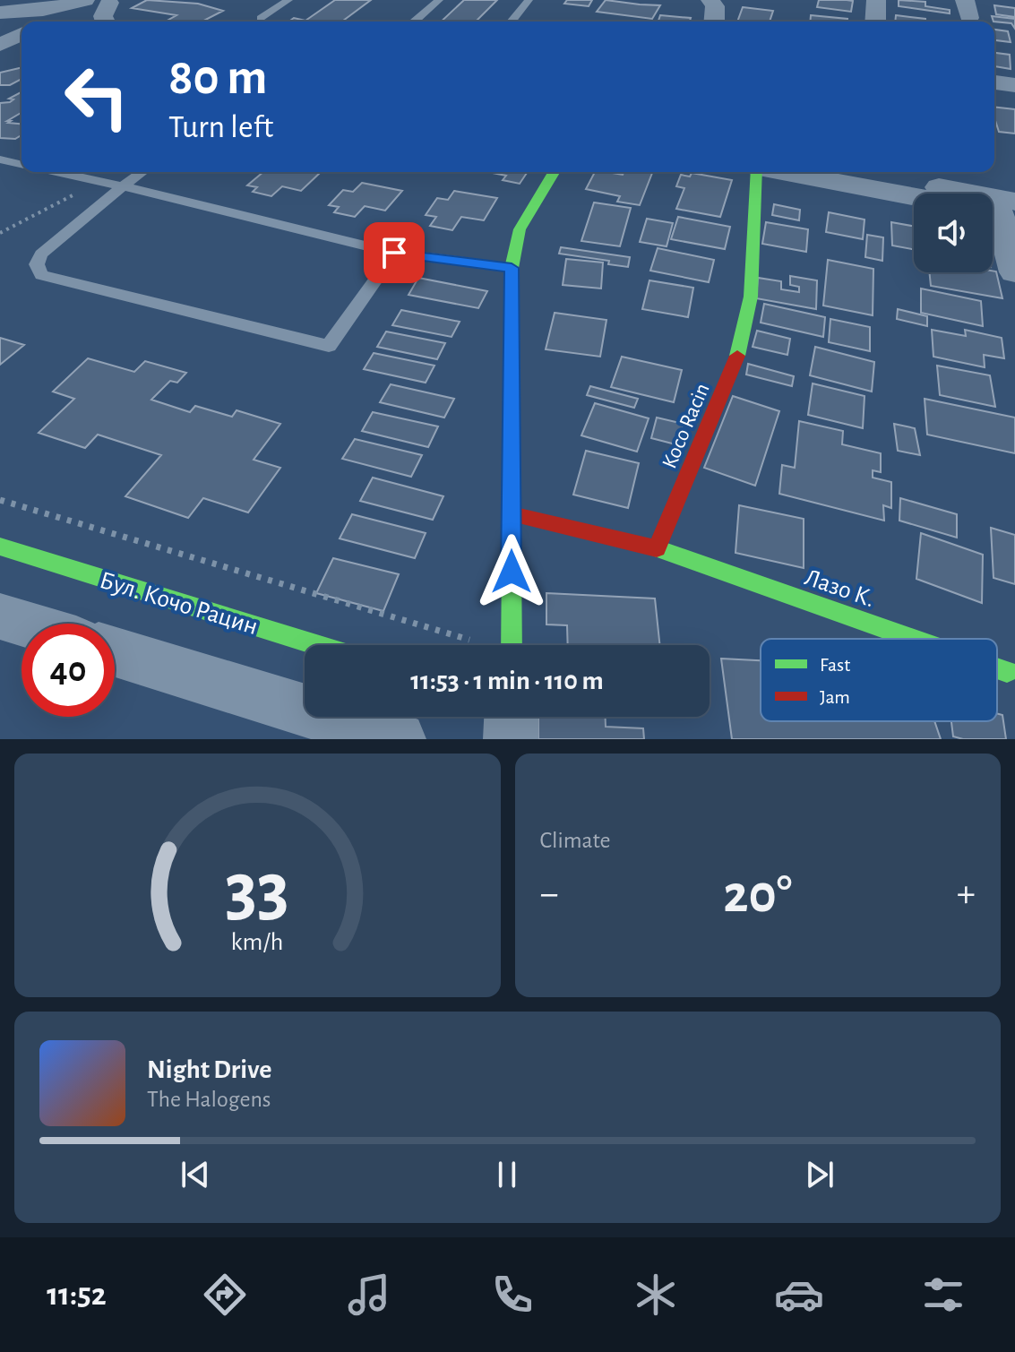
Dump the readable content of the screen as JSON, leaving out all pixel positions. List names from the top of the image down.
{
  "streets": {
    "street": ["Koco Racin", "Лазо К.", "Бул. Кочо Рацин"]
  },
  "crossings": [
    ["Koco Racin", "Лазо К."]
  ],
  "legend": ["Fast", "Jam"],
  "page": {
    "turn": ["80 m", "Turn left"],
    "limit": "40",
    "trip": "11:53 · 1 min · 110 m",
    "tile": "Climate",
    "heat": ["−", "20°", "+"],
    "song": ["Night Drive", "The Halogens"],
    "tabs": "11:52",
    "gauge": ["33", "km/h"]
  }
}
